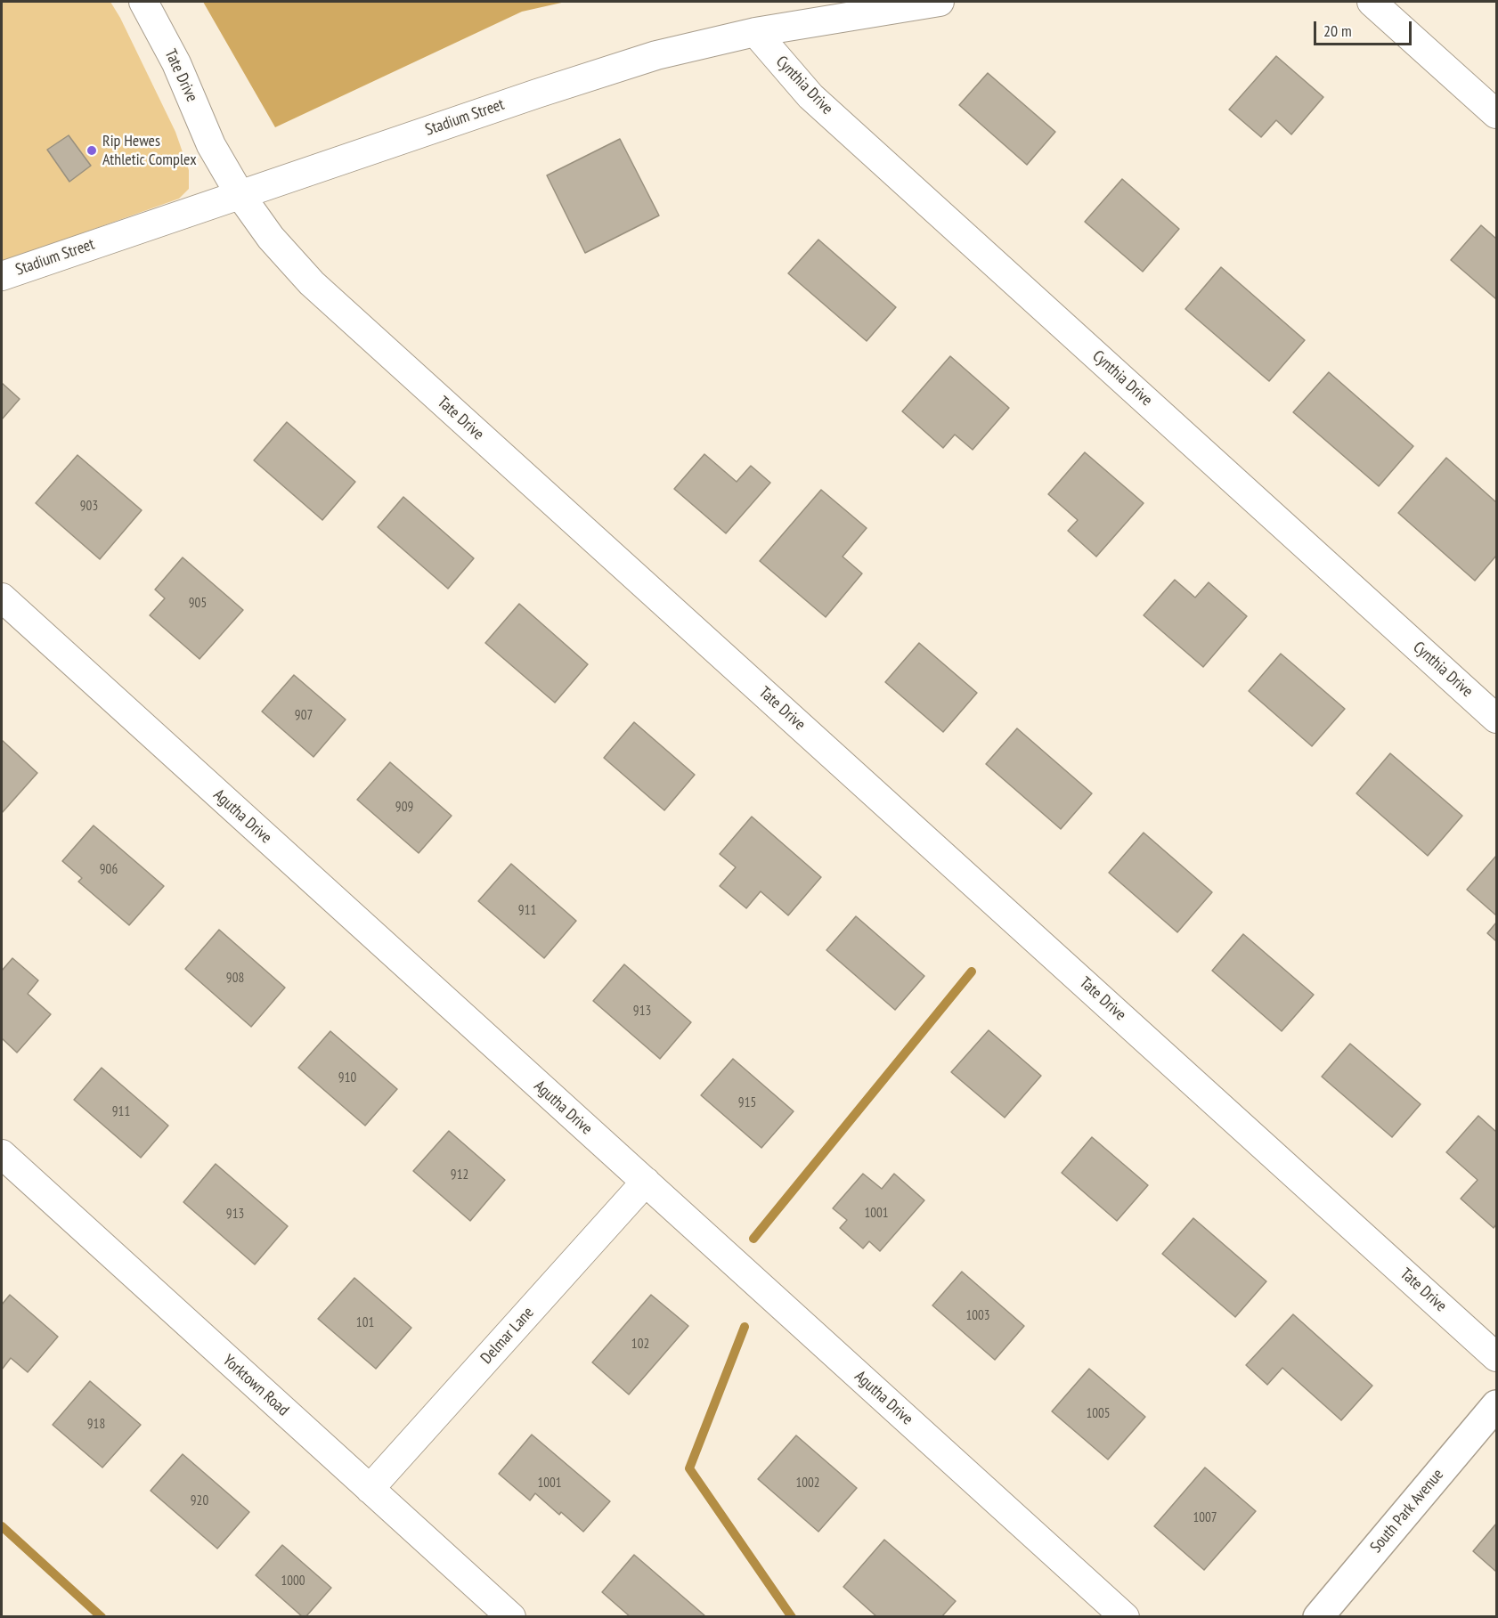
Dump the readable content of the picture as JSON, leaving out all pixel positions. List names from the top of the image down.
{
  "streets": {
    "street": [
      "Tate Drive",
      "Cynthia Drive",
      "Stadium Street",
      "Agutha Drive",
      "Delmar Lane",
      "Yorktown Road",
      "South Park Avenue"
    ]
  },
  "crossings": [
    ["Tate Drive", "Stadium Street"],
    ["Cynthia Drive", "Stadium Street"],
    ["Agutha Drive", "Delmar Lane"],
    ["Delmar Lane", "Yorktown Road"]
  ],
  "places": ["Rip Hewes Athletic Complex"],
  "house_numbers": [
    "903",
    "905",
    "907",
    "909",
    "906",
    "911",
    "908",
    "913",
    "910",
    "915",
    "911",
    "912",
    "1001",
    "913",
    "1003",
    "101",
    "102",
    "1005",
    "918",
    "1001",
    "1002",
    "920",
    "1007",
    "1000"
  ],
  "scale_bar": "20 m"
}
